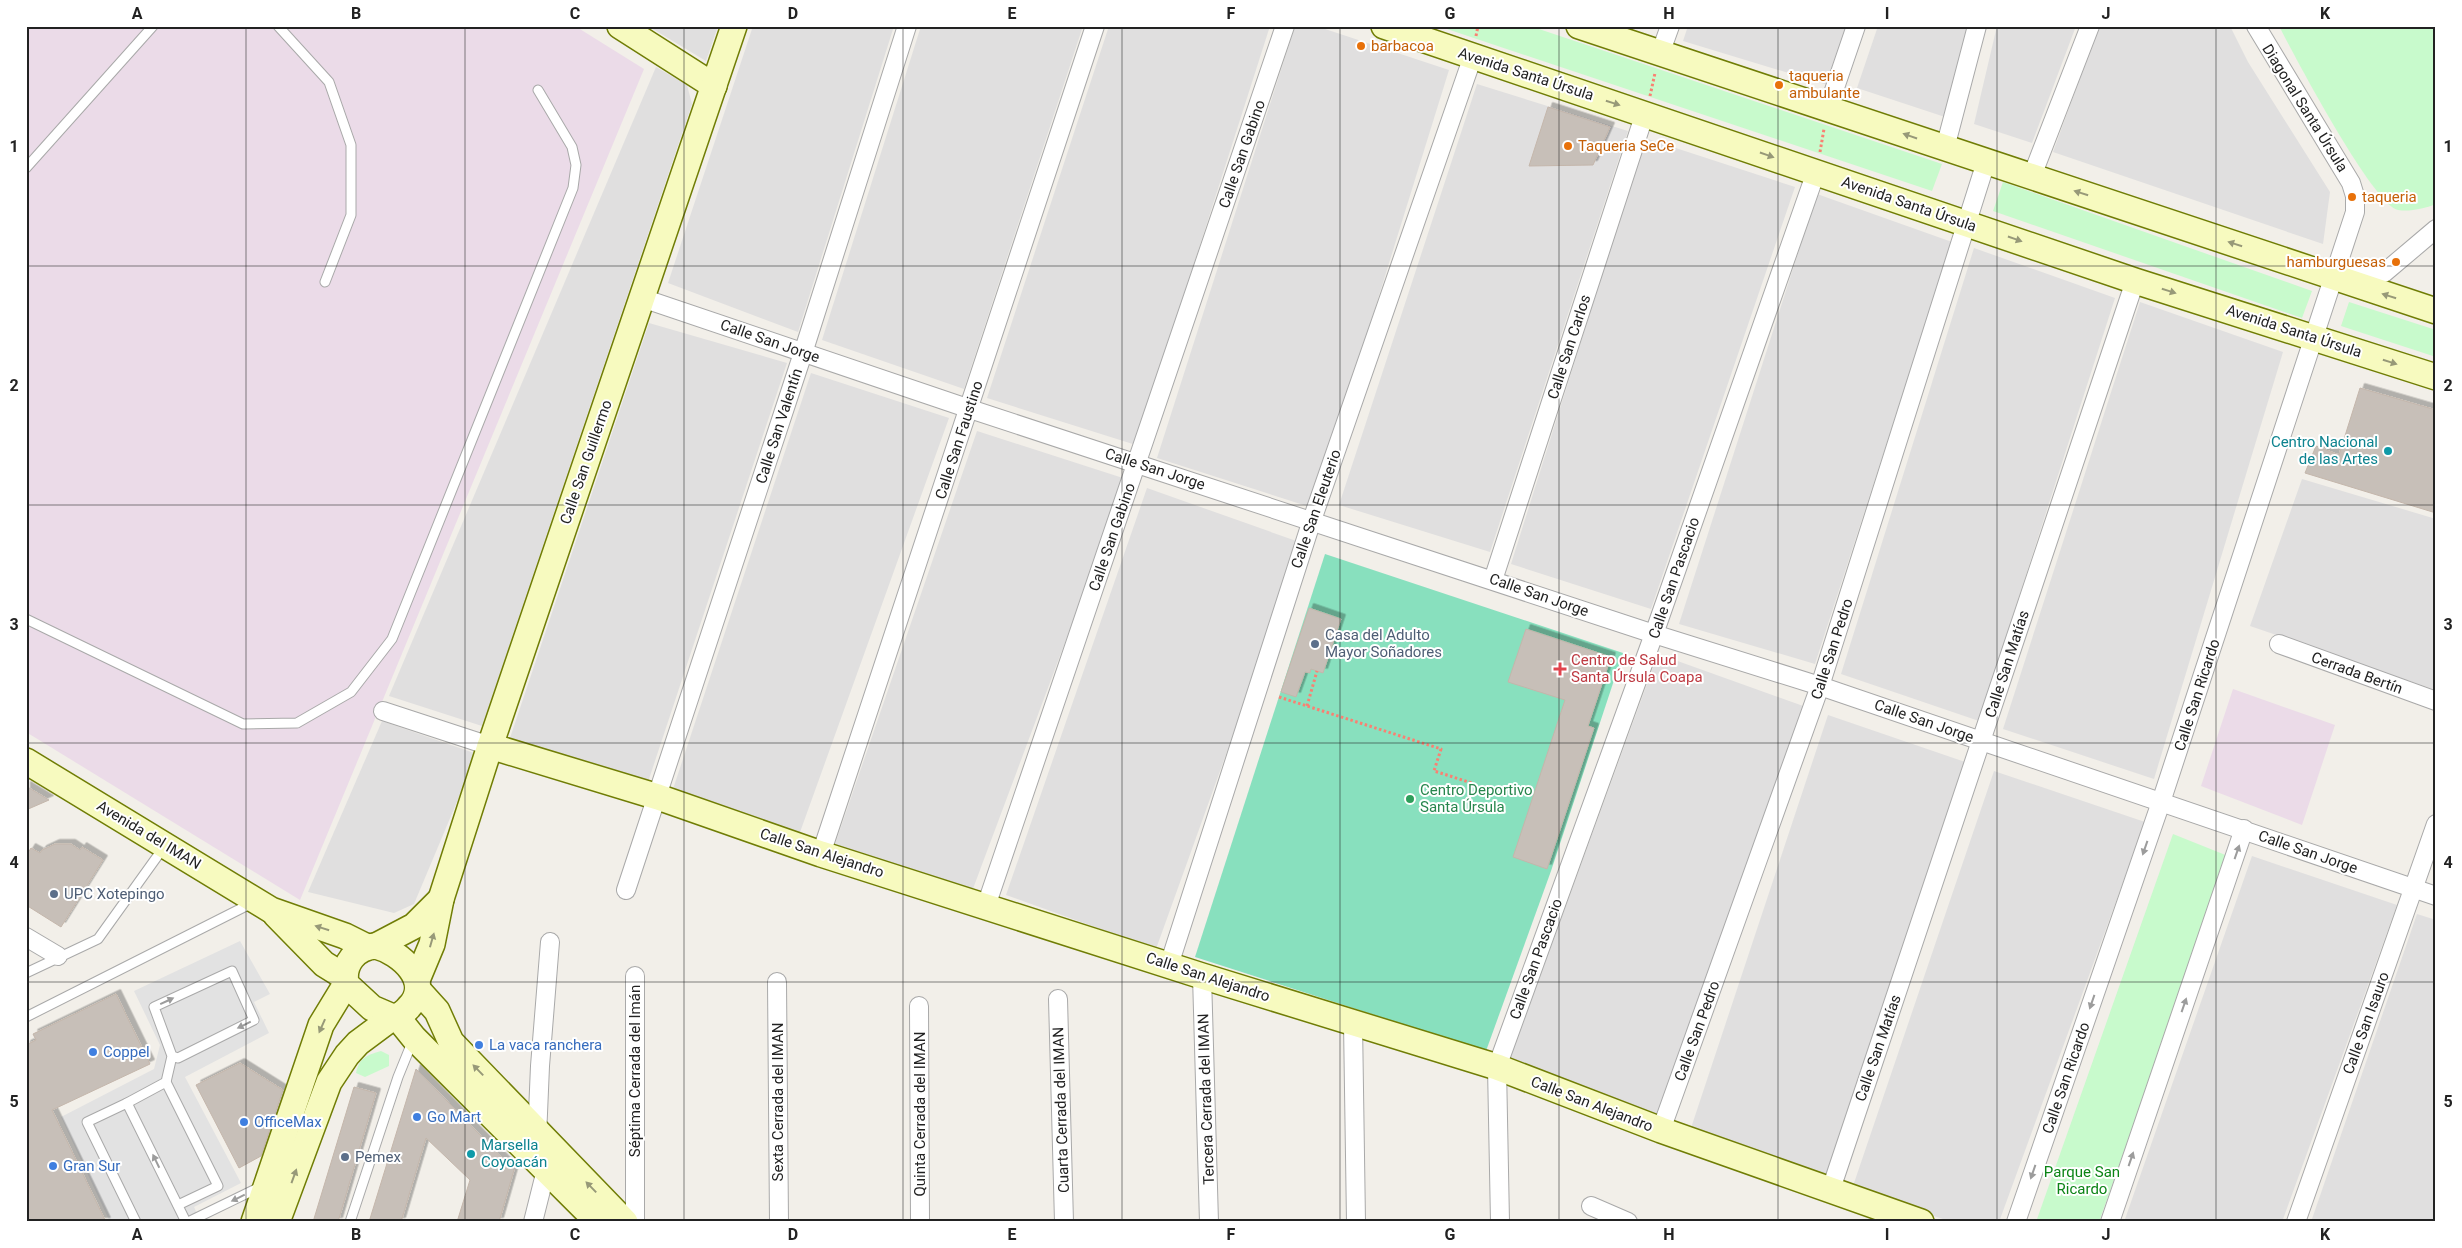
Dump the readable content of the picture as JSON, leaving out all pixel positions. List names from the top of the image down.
{
  "streets": {
    "street": [
      "Avenida Santa Úrsula",
      "Diagonal Santa Úrsula",
      "Calle San Gabino",
      "Calle San Jorge",
      "Calle San Carlos",
      "Calle San Valentín",
      "Calle San Faustino",
      "Calle San Guillermo",
      "Calle San Eleuterio",
      "Calle San Pascacio",
      "Calle San Pedro",
      "Calle San Matías",
      "Cerrada Bertín",
      "Calle San Ricardo",
      "Avenida del IMAN",
      "Calle San Alejandro",
      "Calle San Isauro",
      "Séptima Cerrada del Imán",
      "Tercera Cerrada del IMAN",
      "Sexta Cerrada del IMAN",
      "Cuarta Cerrada del IMAN",
      "Quinta Cerrada del IMAN"
    ]
  },
  "crossings": [
    ["Avenida Santa Úrsula", "Calle San Carlos"],
    ["Avenida Santa Úrsula", "Calle San Eleuterio"],
    ["Avenida Santa Úrsula", "Calle San Pascacio"],
    ["Avenida Santa Úrsula", "Calle San Pedro"],
    ["Avenida Santa Úrsula", "Calle San Matías"],
    ["Avenida Santa Úrsula", "Calle San Ricardo"],
    ["Diagonal Santa Úrsula", "Calle San Ricardo"],
    ["Calle San Gabino", "Calle San Jorge"],
    ["Calle San Gabino", "Calle San Alejandro"],
    ["Calle San Jorge", "Calle San Carlos"],
    ["Calle San Jorge", "Calle San Valentín"],
    ["Calle San Jorge", "Calle San Faustino"],
    ["Calle San Jorge", "Calle San Guillermo"],
    ["Calle San Jorge", "Calle San Eleuterio"],
    ["Calle San Jorge", "Calle San Pascacio"],
    ["Calle San Jorge", "Calle San Pedro"],
    ["Calle San Jorge", "Calle San Matías"],
    ["Calle San Jorge", "Calle San Ricardo"],
    ["Calle San Jorge", "Calle San Isauro"],
    ["Calle San Valentín", "Calle San Alejandro"],
    ["Calle San Faustino", "Calle San Alejandro"],
    ["Calle San Guillermo", "Avenida del IMAN"],
    ["Calle San Guillermo", "Calle San Alejandro"],
    ["Calle San Eleuterio", "Calle San Alejandro"],
    ["Calle San Pascacio", "Calle San Alejandro"],
    ["Calle San Pedro", "Calle San Alejandro"],
    ["Calle San Matías", "Calle San Alejandro"],
    ["Calle San Alejandro", "Tercera Cerrada del IMAN"]
  ],
  "parks": ["Parque San Ricardo"],
  "places": {
    "other": [
      "barbacoa",
      "taqueria ambulante",
      "Taqueria SeCe",
      "taqueria",
      "hamburguesas",
      "Centro Nacional de las Artes",
      "Casa del Adulto Mayor Soñadores",
      "Centro Deportivo Santa Úrsula",
      "UPC Xotepingo",
      "La vaca ranchera",
      "Coppel",
      "Go Mart",
      "OfficeMax",
      "Marsella Coyoacán",
      "Pemex",
      "Gran Sur"
    ],
    "health": ["Centro de Salud Santa Úrsula Coapa"]
  },
  "grid": {
    "columns": [
      "A",
      "B",
      "C",
      "D",
      "E",
      "F",
      "G",
      "H",
      "I",
      "J",
      "K"
    ],
    "rows": [
      "1",
      "2",
      "3",
      "4",
      "5"
    ]
  }
}
